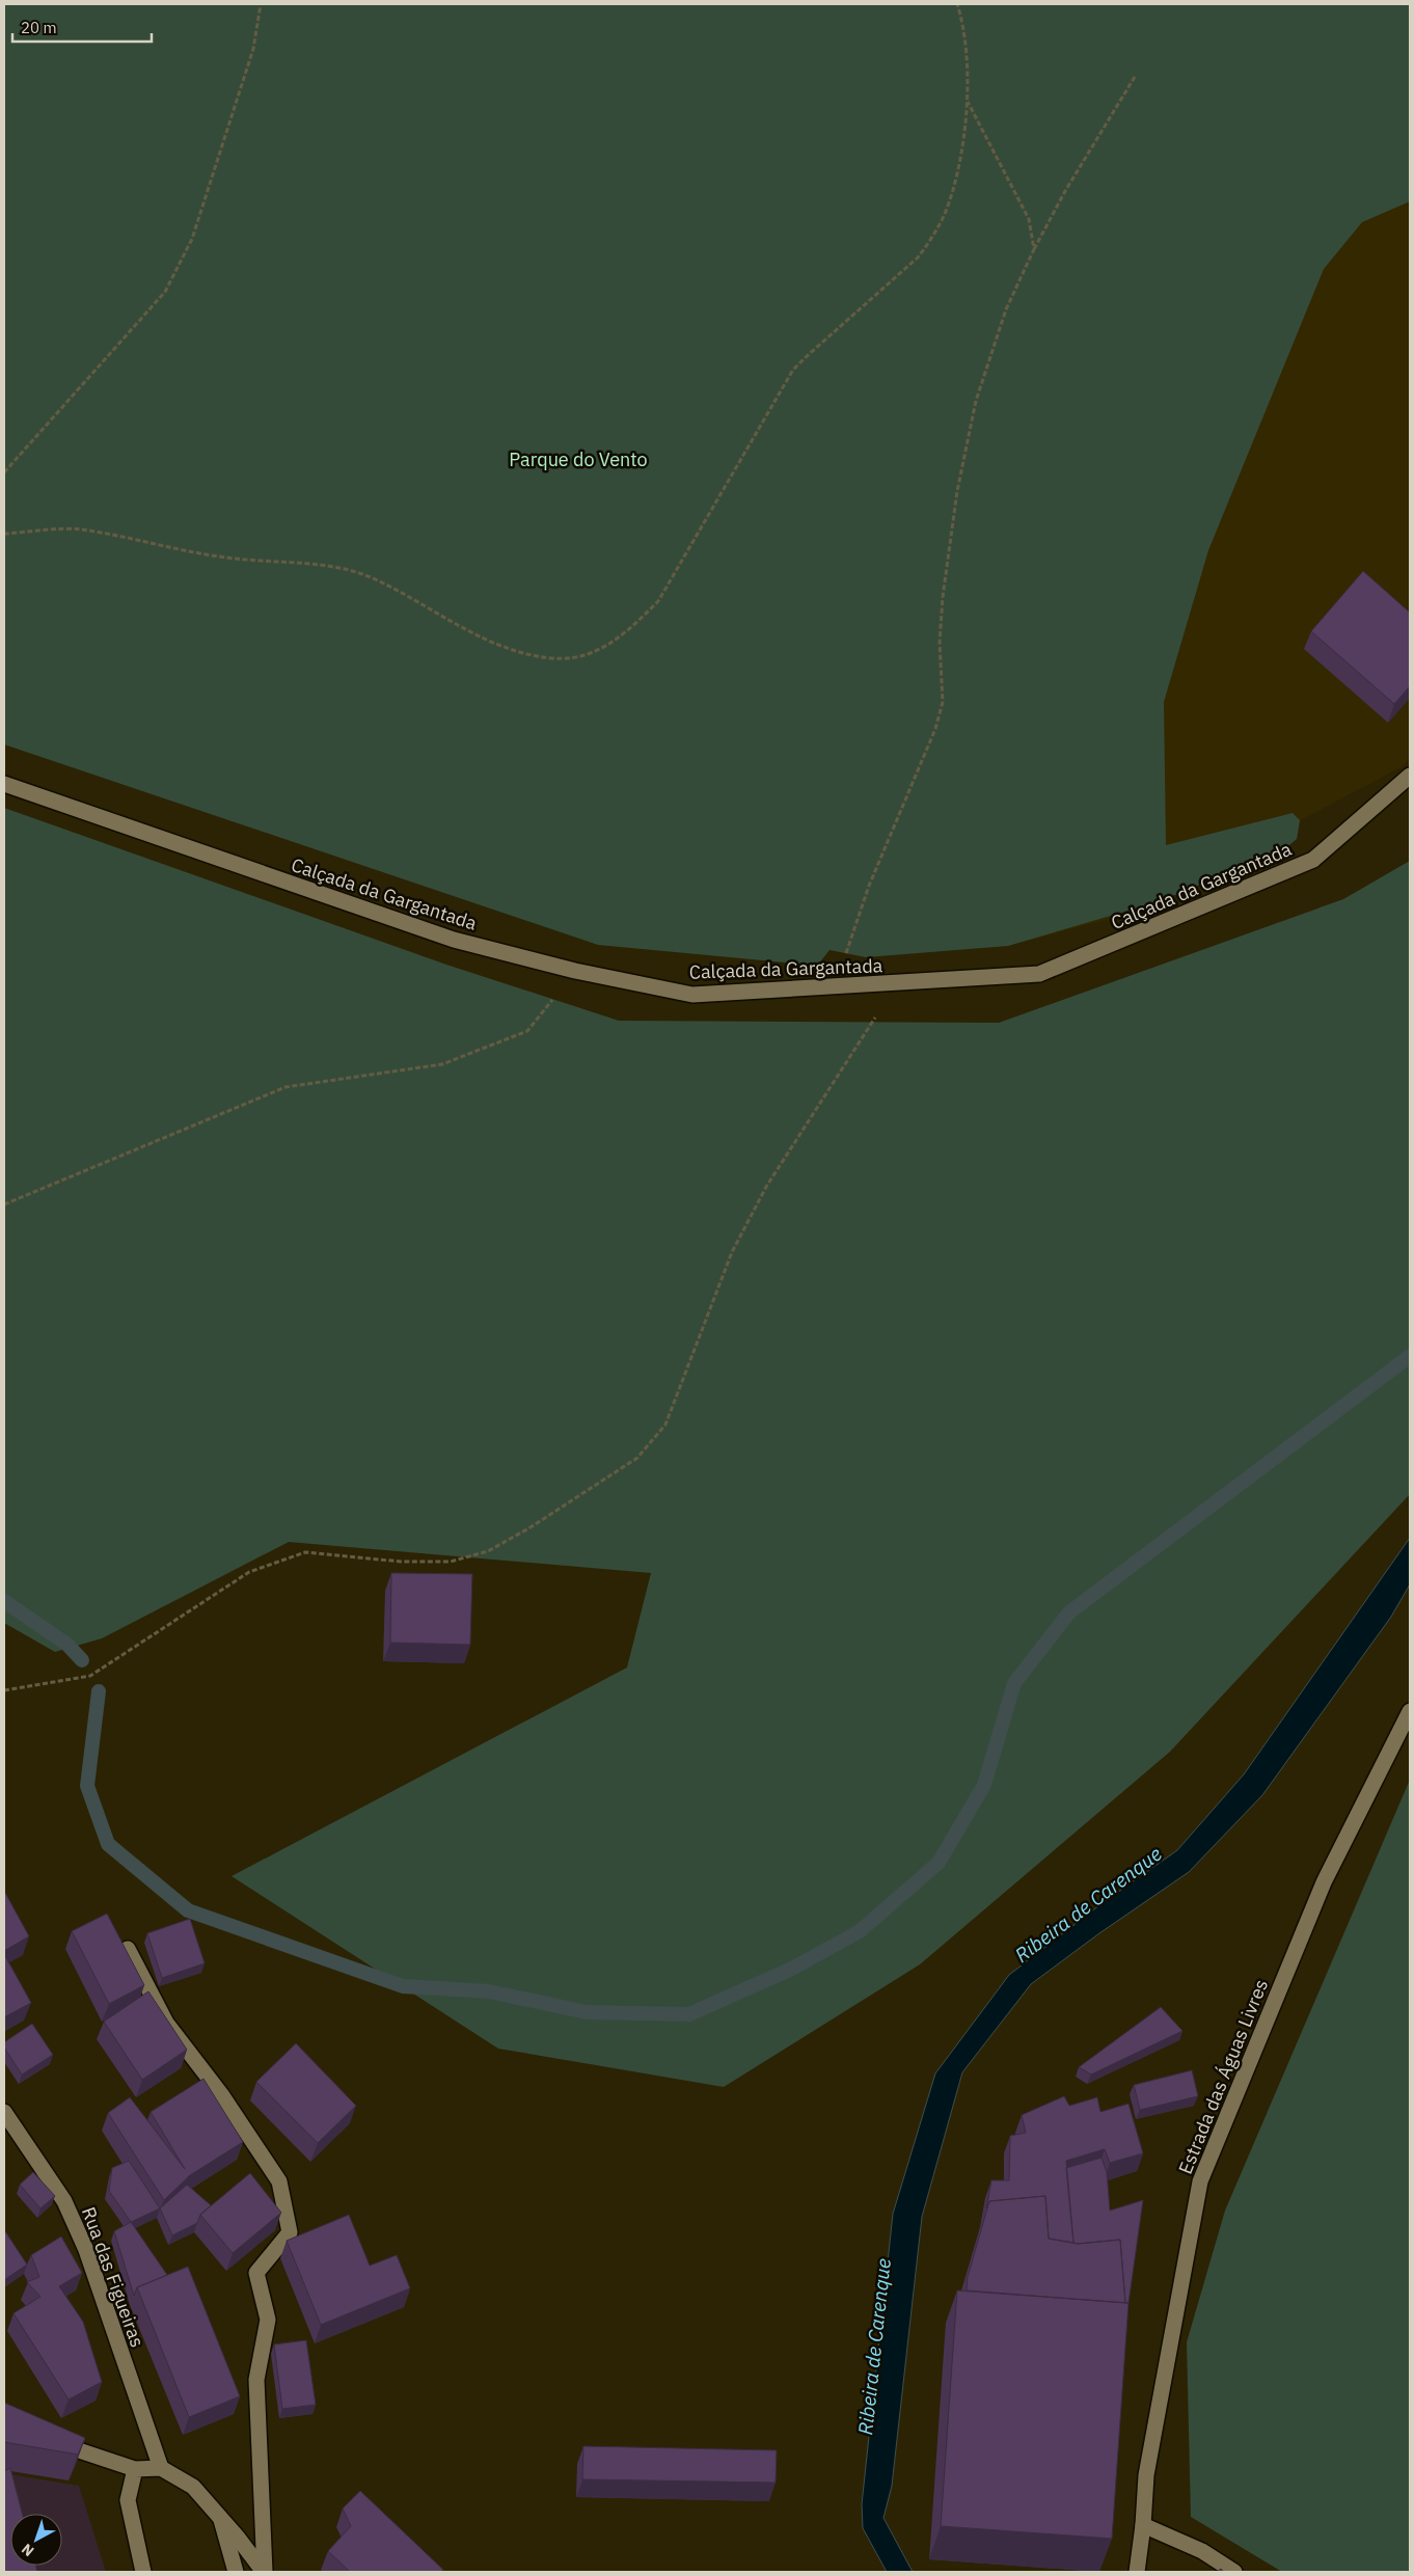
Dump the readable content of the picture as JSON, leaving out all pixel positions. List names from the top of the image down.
{
  "streets": {
    "street": ["Calçada da Gargantada", "Estrada das Águas Livres", "Rua das Figueiras"]
  },
  "water": ["Ribeira de Carenque"],
  "parks": ["Parque do Vento"],
  "scale_bar": "20 m",
  "north": "bottom left"
}
